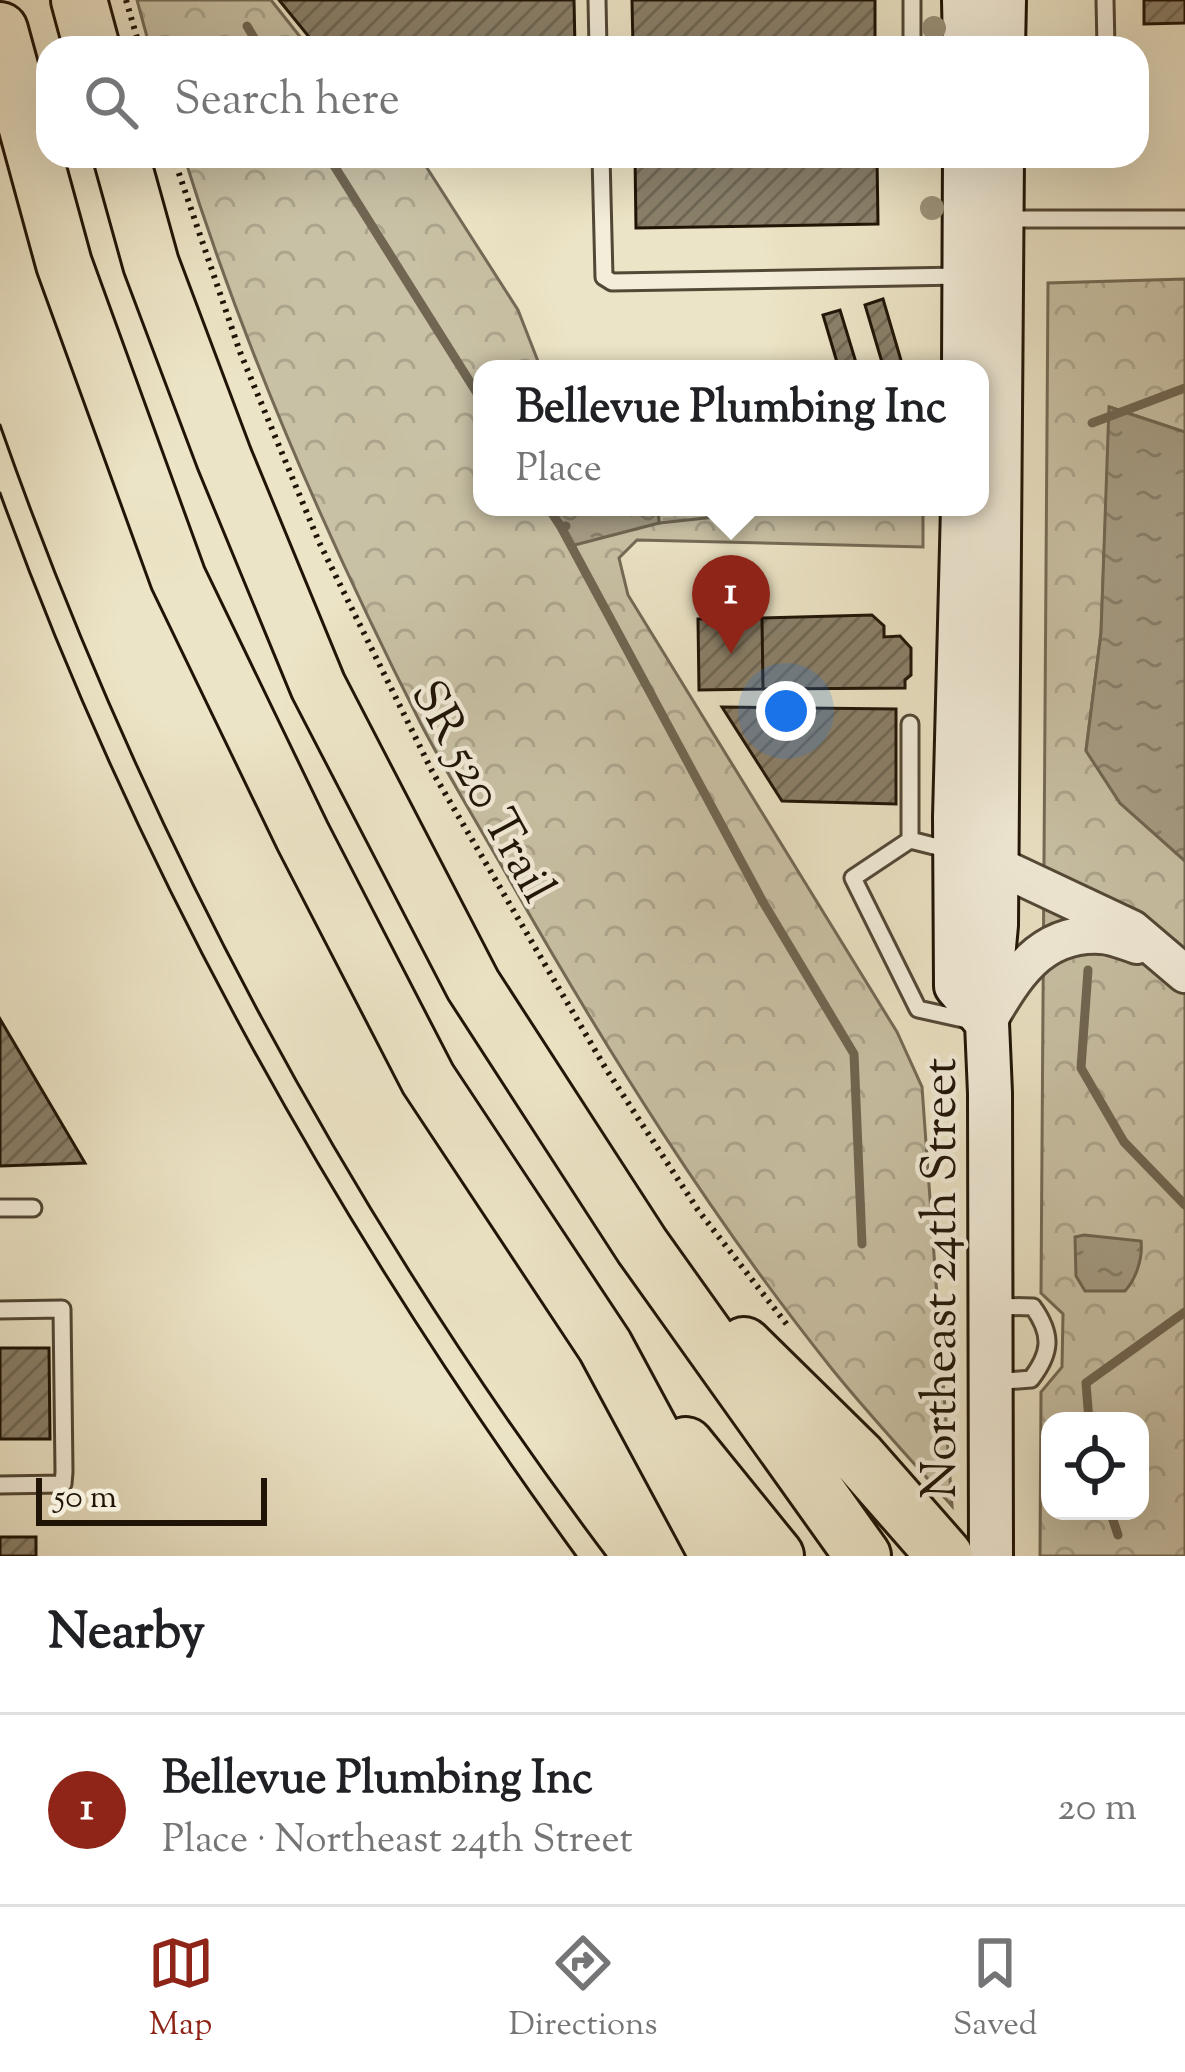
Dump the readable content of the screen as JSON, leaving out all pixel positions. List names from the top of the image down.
{
  "streets": {
    "main road": ["Northeast 24th Street"],
    "path": ["SR 520 Trail"]
  },
  "scale_bar": "50 m",
  "page": {
    "search": "Search here",
    "popup": ["Bellevue Plumbing Inc", "Place"],
    "pins": "1",
    "scale": "50 m",
    "heading": "Nearby",
    "list": [
      {
        "mark": "1",
        "name": "Bellevue Plumbing Inc",
        "note": "Place · Northeast 24th Street",
        "value": "20 m"
      }
    ],
    "nav": ["Map", "Directions", "Saved"]
  }
}
